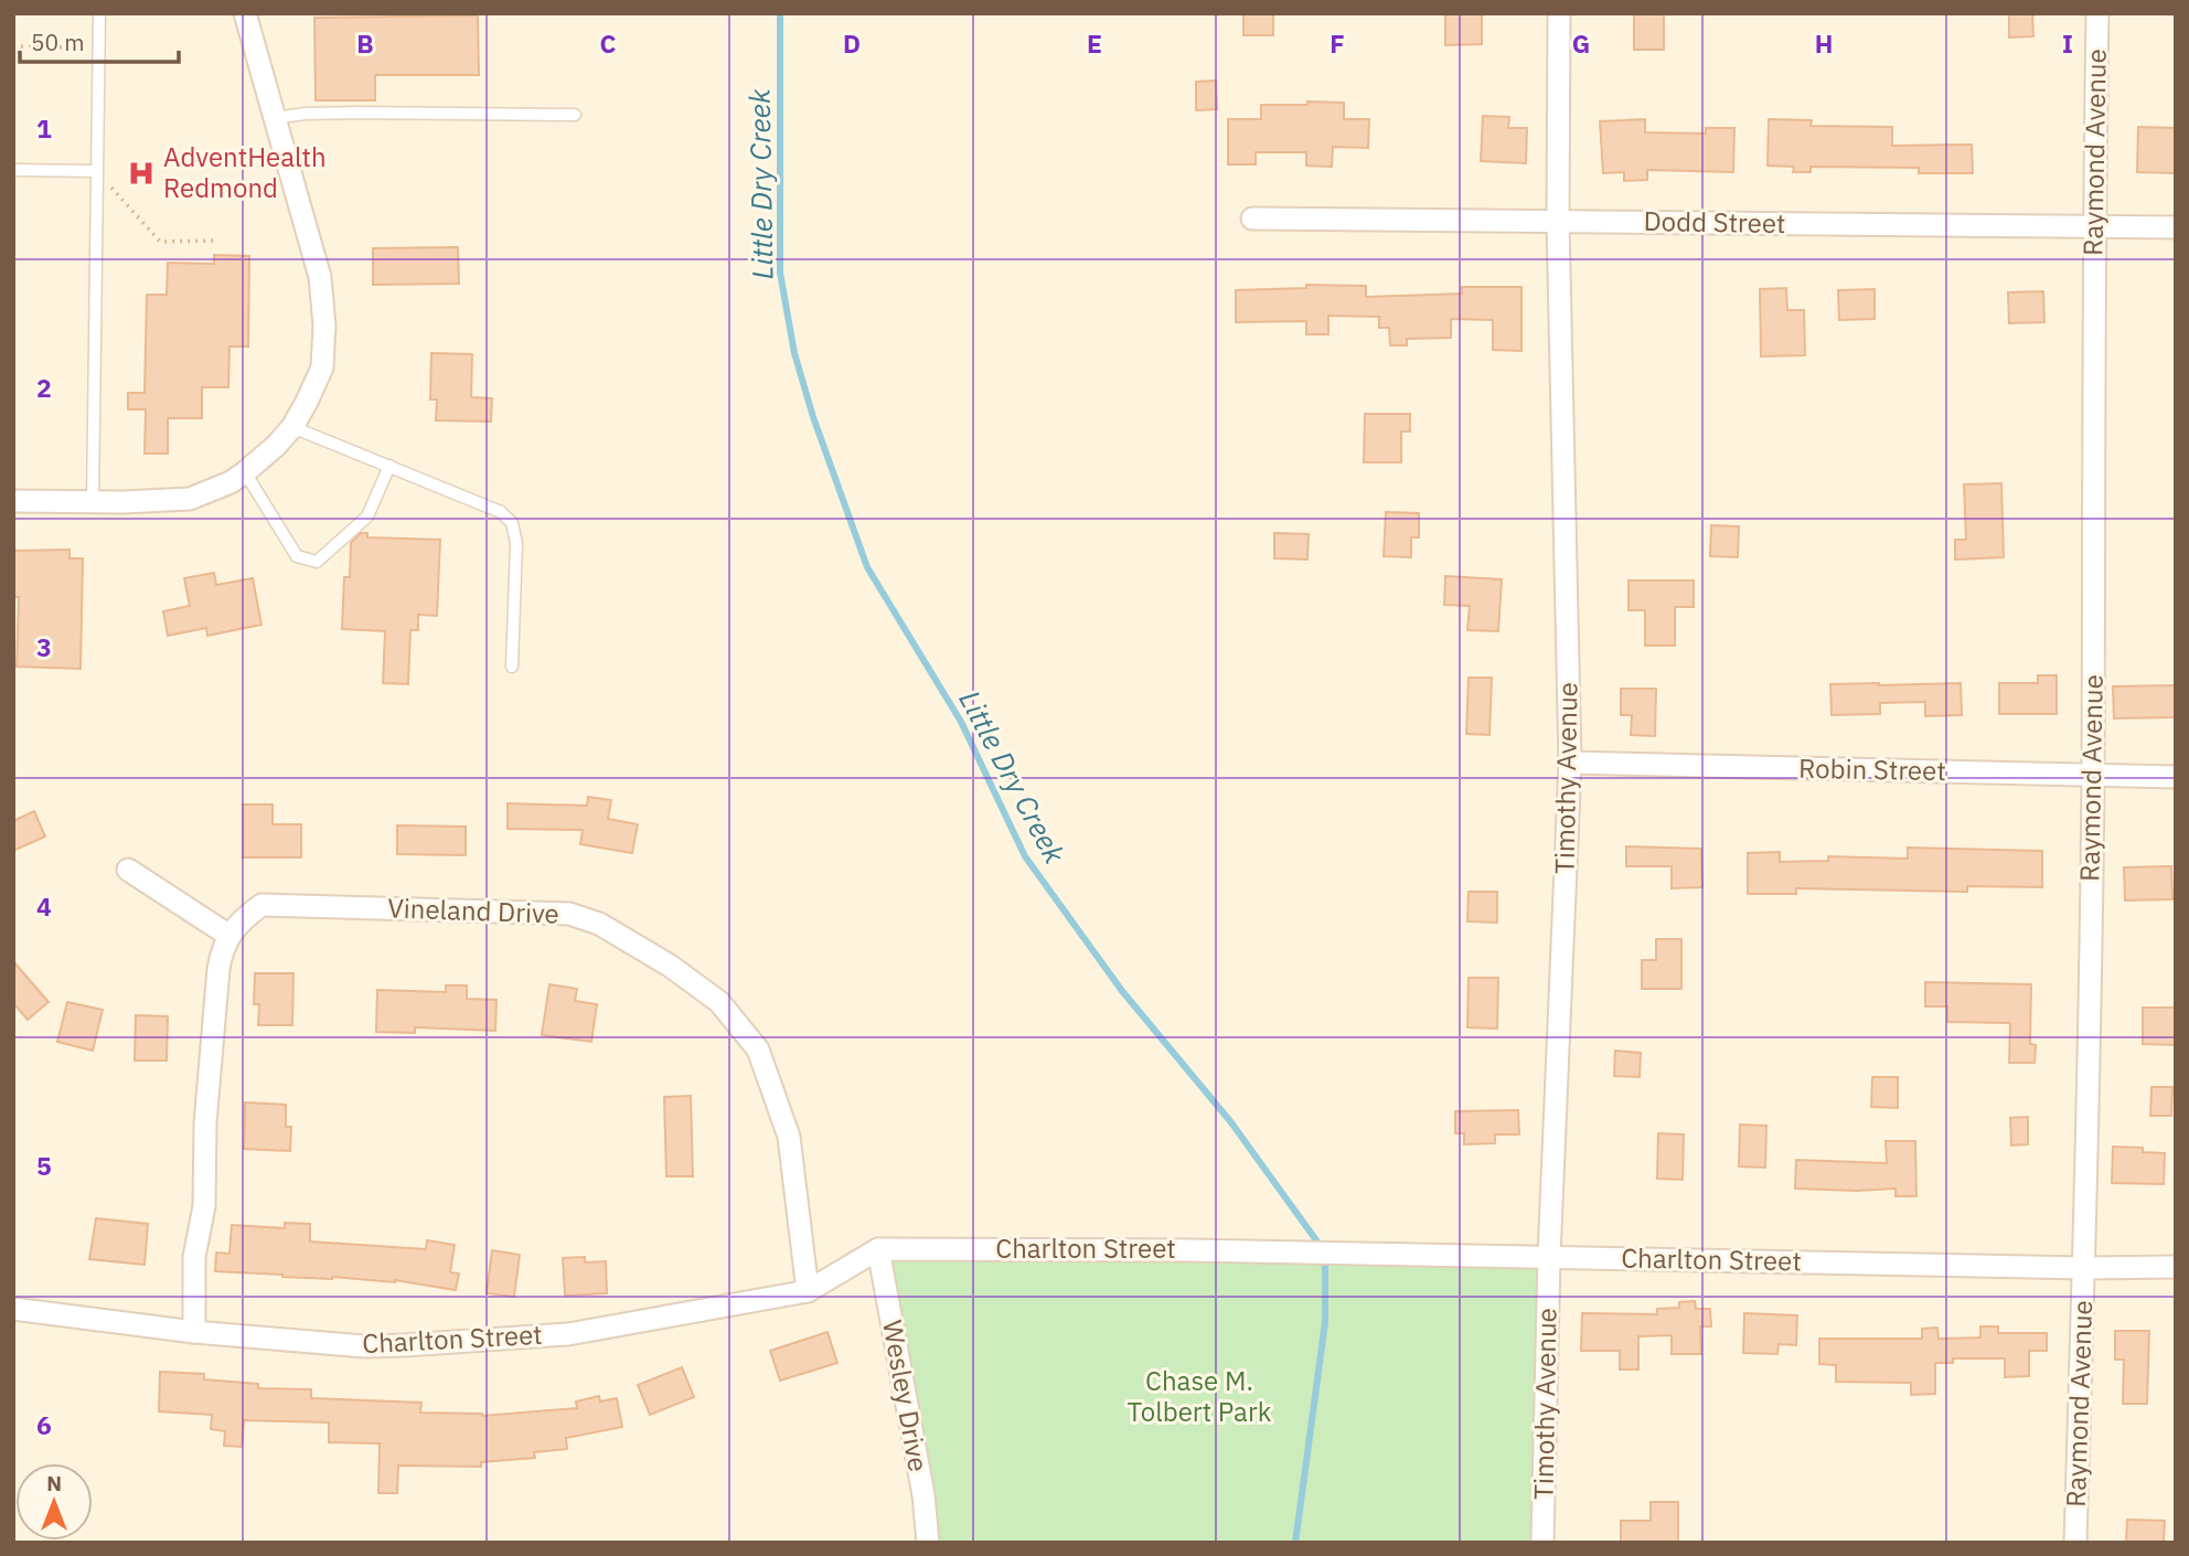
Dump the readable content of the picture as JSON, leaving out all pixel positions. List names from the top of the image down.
{
  "streets": {
    "street": [
      "Raymond Avenue",
      "Dodd Street",
      "Robin Street",
      "Timothy Avenue",
      "Vineland Drive",
      "Charlton Street",
      "Wesley Drive"
    ]
  },
  "crossings": [
    ["Raymond Avenue", "Dodd Street"],
    ["Raymond Avenue", "Robin Street"],
    ["Raymond Avenue", "Charlton Street"],
    ["Dodd Street", "Timothy Avenue"],
    ["Robin Street", "Timothy Avenue"],
    ["Timothy Avenue", "Charlton Street"],
    ["Vineland Drive", "Charlton Street"],
    ["Charlton Street", "Wesley Drive"]
  ],
  "water": ["Little Dry Creek"],
  "parks": ["Chase M. Tolbert Park"],
  "places": {
    "hospital": ["AdventHealth Redmond"]
  },
  "scale_bar": "50 m",
  "north": "top",
  "grid": {
    "columns": [
      "B",
      "C",
      "D",
      "E",
      "F",
      "G",
      "H",
      "I"
    ],
    "rows": [
      "1",
      "2",
      "3",
      "4",
      "5",
      "6"
    ]
  }
}
